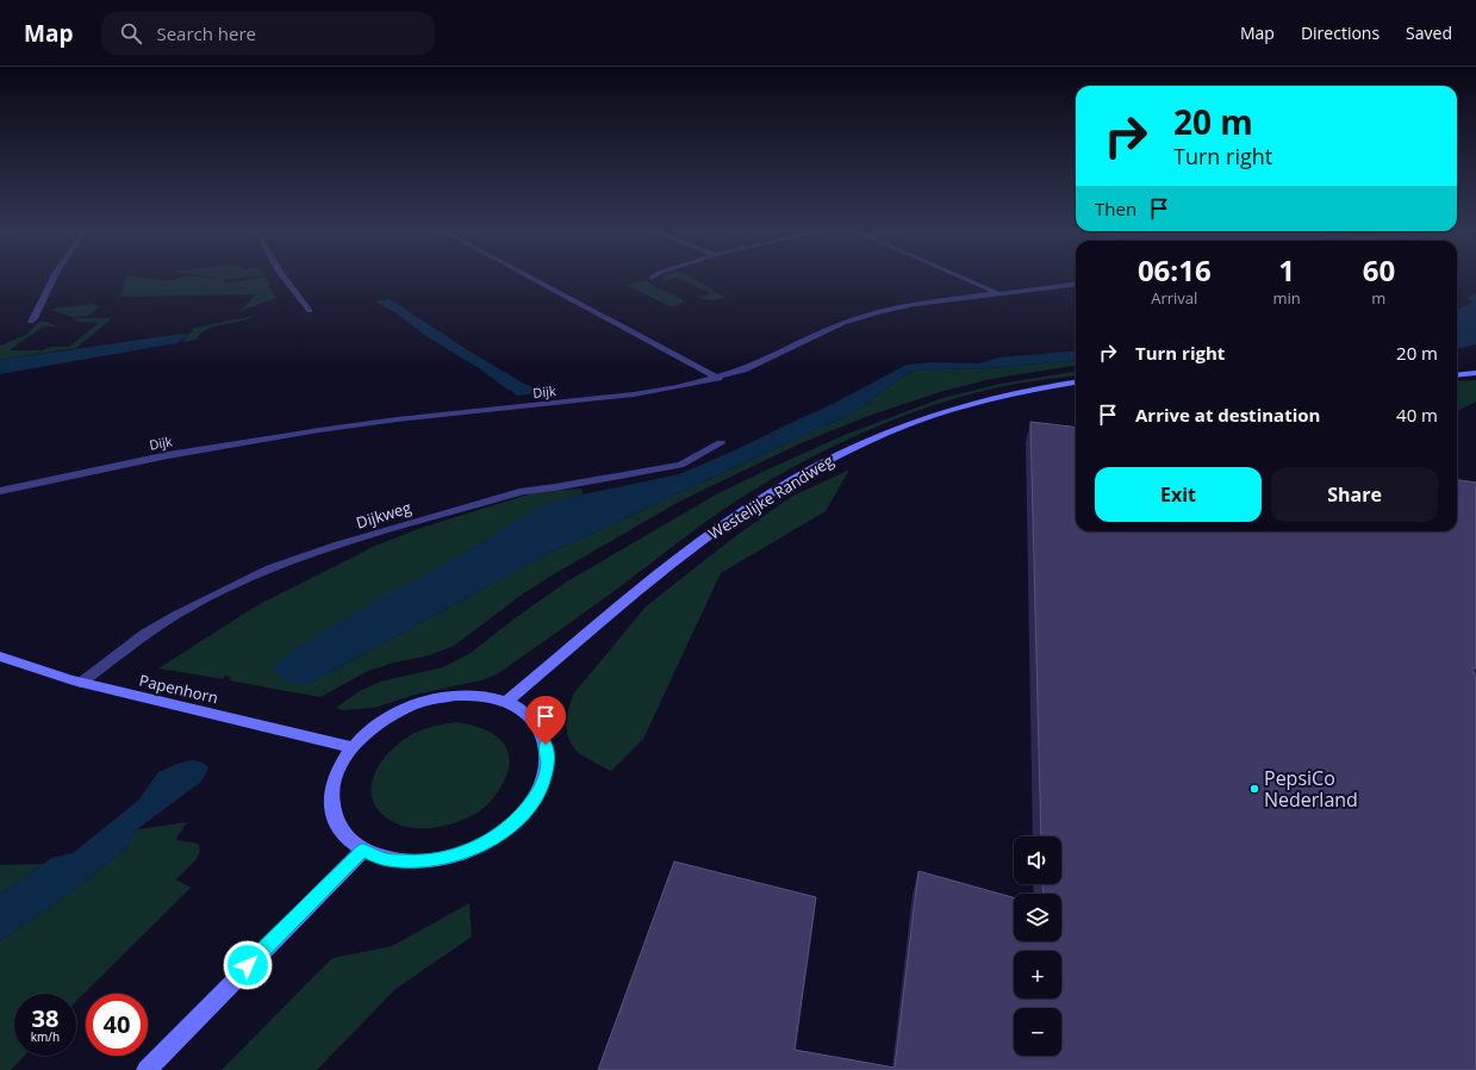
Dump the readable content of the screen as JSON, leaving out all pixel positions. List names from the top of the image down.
{
  "streets": {
    "street": [
      "Dijk",
      "Westelijke Randweg",
      "Dijkweg",
      "Papenhorn"
    ]
  },
  "crossings": [
    ["Dijkweg", "Papenhorn"]
  ],
  "places": ["PepsiCo Nederland"],
  "page": {
    "header": "Map",
    "search": "Search here",
    "nav": ["Map", "Directions", "Saved"],
    "turn": ["20 m", "Turn right"],
    "then": "Then",
    "eta": [
      "06:16",
      "Arrival",
      "1",
      "min",
      "60",
      "m"
    ],
    "list": [
      {
        "name": "Turn right",
        "value": "20 m"
      },
      {
        "name": "Arrive at destination",
        "value": "40 m"
      }
    ],
    "buttons": ["Exit", "Share"],
    "map_buttons": ["+", "−"],
    "speed": "38 km/h",
    "limit": "40"
  }
}
